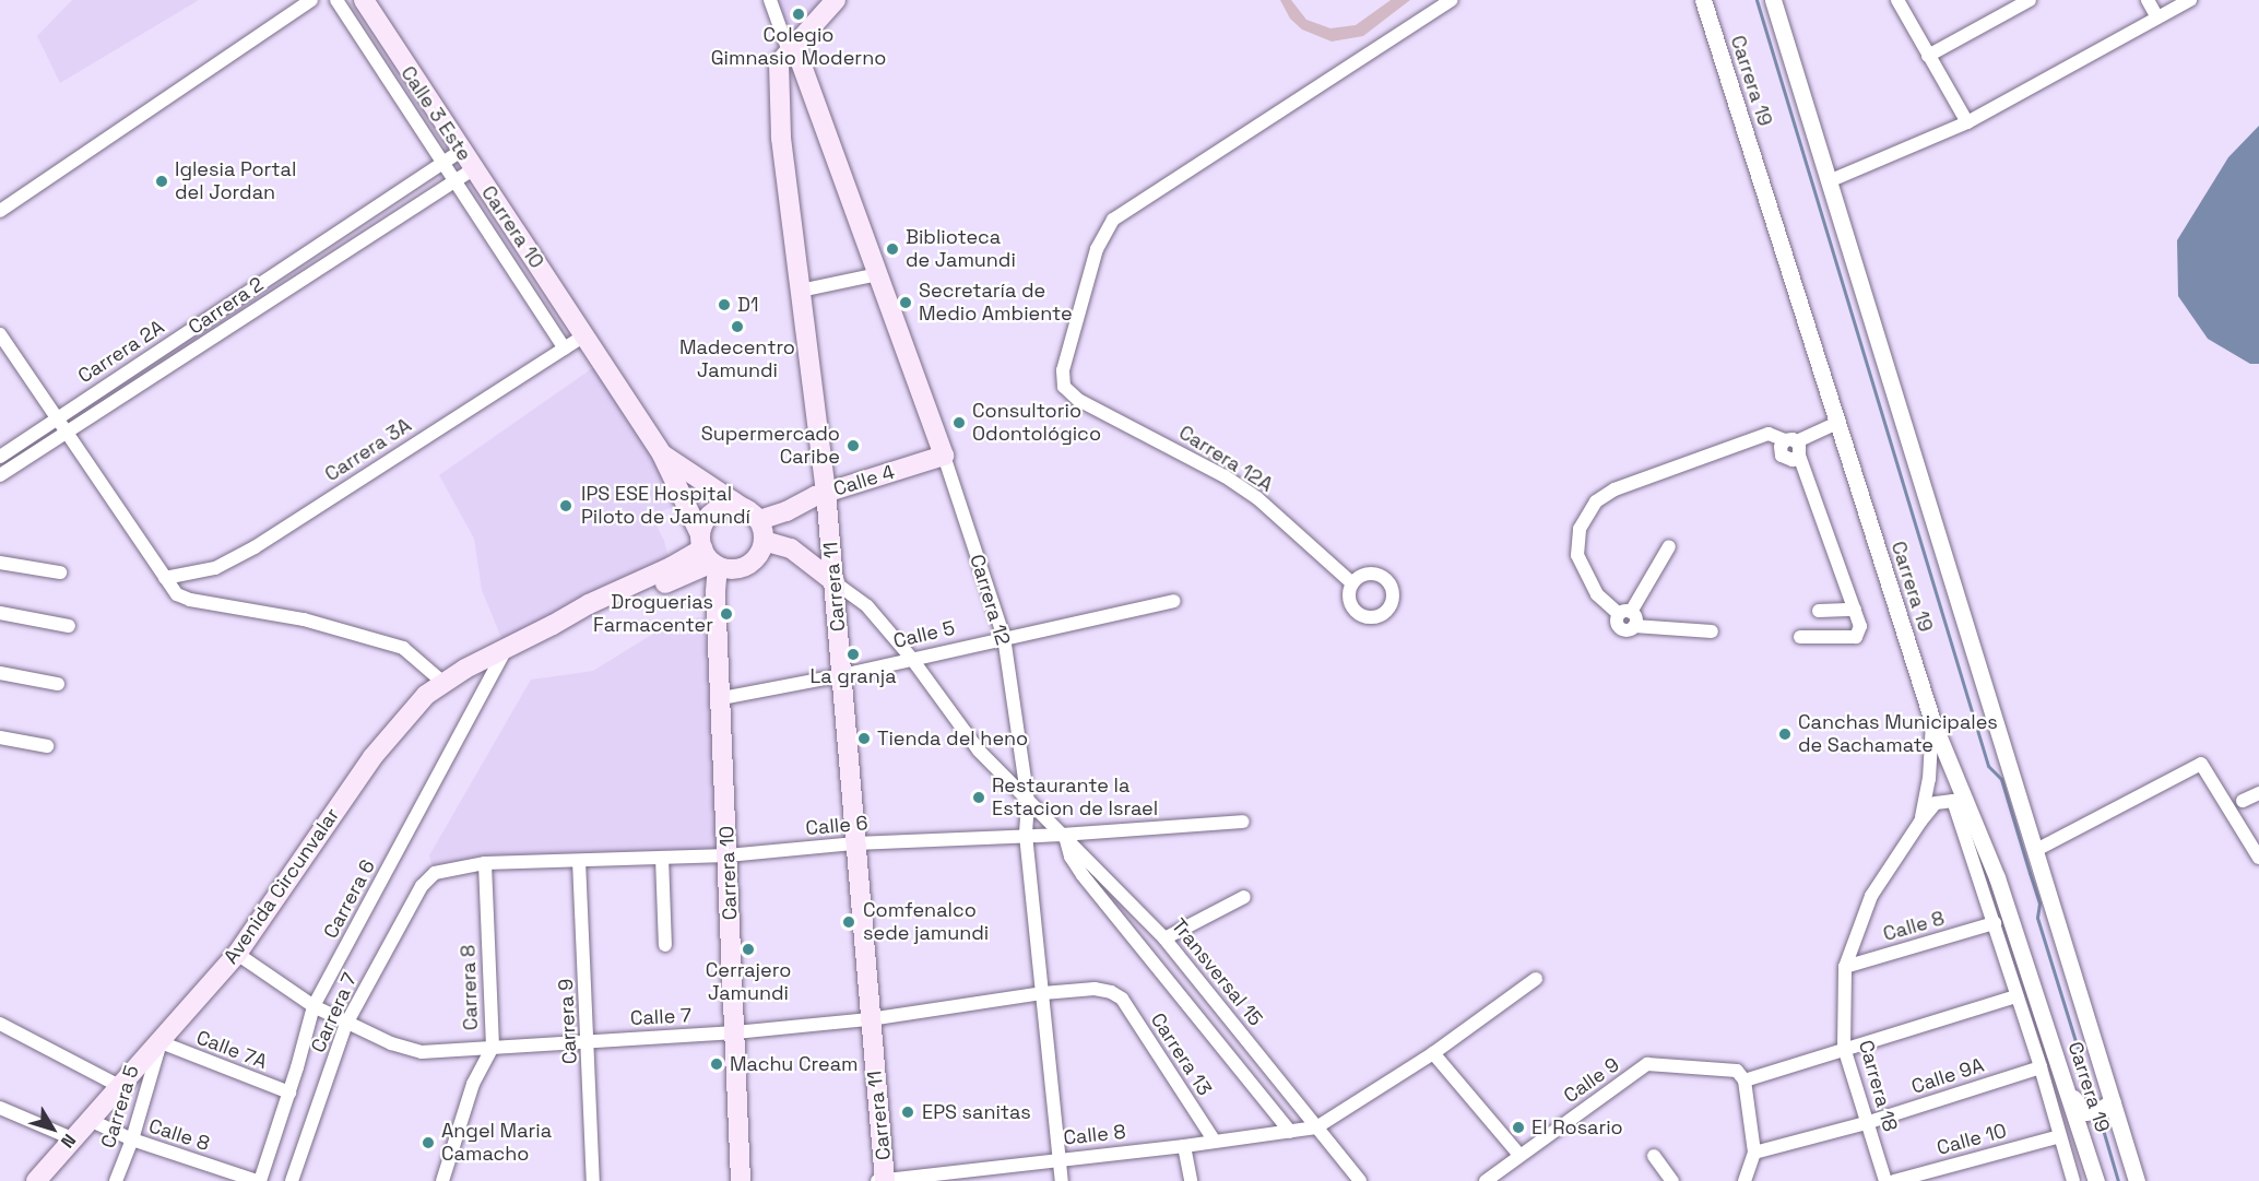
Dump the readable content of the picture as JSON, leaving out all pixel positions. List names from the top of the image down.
{
  "streets": {
    "main road": [
      "Carrera 10",
      "Calle 4",
      "Carrera 11",
      "Carrera 12",
      "Avenida Circunvalar"
    ],
    "street": [
      "Carrera 19",
      "Calle 3 Este",
      "Carrera 2",
      "Carrera 2A",
      "Carrera 3A",
      "Carrera 12A",
      "Calle 5",
      "Calle 6",
      "Carrera 6",
      "Calle 8",
      "Transversal 15",
      "Carrera 8",
      "Carrera 7",
      "Calle 7",
      "Carrera 9",
      "Calle 7A",
      "Carrera 13",
      "Calle 9A",
      "Calle 9",
      "Carrera 18",
      "Carrera 5",
      "Calle 10"
    ]
  },
  "crossings": [
    ["Carrera 19", "Calle 8"],
    ["Carrera 19", "Calle 9A"],
    ["Carrera 19", "Calle 9"],
    ["Carrera 19", "Carrera 18"],
    ["Carrera 19", "Calle 10"],
    ["Calle 3 Este", "Carrera 10"],
    ["Calle 3 Este", "Carrera 2"],
    ["Calle 3 Este", "Carrera 2A"],
    ["Calle 3 Este", "Carrera 3A"],
    ["Carrera 10", "Carrera 2"],
    ["Carrera 10", "Carrera 2A"],
    ["Carrera 10", "Carrera 3A"],
    ["Carrera 10", "Calle 4"],
    ["Carrera 10", "Calle 5"],
    ["Carrera 10", "Calle 6"],
    ["Carrera 10", "Avenida Circunvalar"],
    ["Carrera 10", "Calle 7"],
    ["Calle 4", "Carrera 11"],
    ["Calle 4", "Carrera 12"],
    ["Calle 4", "Avenida Circunvalar"],
    ["Carrera 11", "Carrera 12"],
    ["Carrera 11", "Calle 5"],
    ["Carrera 11", "Calle 6"],
    ["Carrera 11", "Calle 8"],
    ["Carrera 11", "Calle 7"],
    ["Carrera 12", "Calle 5"],
    ["Carrera 12", "Calle 6"],
    ["Carrera 12", "Calle 8"],
    ["Carrera 12", "Transversal 15"],
    ["Carrera 12", "Calle 7"],
    ["Calle 6", "Transversal 15"],
    ["Calle 6", "Carrera 8"],
    ["Calle 6", "Carrera 7"],
    ["Calle 6", "Carrera 9"],
    ["Avenida Circunvalar", "Carrera 6"],
    ["Avenida Circunvalar", "Calle 8"],
    ["Avenida Circunvalar", "Calle 7"],
    ["Avenida Circunvalar", "Calle 7A"],
    ["Avenida Circunvalar", "Carrera 5"],
    ["Carrera 6", "Calle 8"],
    ["Carrera 6", "Calle 7"],
    ["Carrera 6", "Calle 7A"],
    ["Calle 8", "Transversal 15"],
    ["Calle 8", "Carrera 13"],
    ["Calle 8", "Carrera 18"],
    ["Calle 8", "Carrera 5"],
    ["Carrera 8", "Calle 7"],
    ["Carrera 7", "Calle 7"],
    ["Calle 7", "Carrera 9"],
    ["Calle 7", "Carrera 13"],
    ["Calle 7A", "Carrera 5"],
    ["Calle 9A", "Carrera 18"],
    ["Calle 9", "Carrera 18"]
  ],
  "places": [
    "Colegio Gimnasio Moderno",
    "Iglesia Portal del Jordan",
    "Biblioteca de Jamundi",
    "Secretaría de Medio Ambiente",
    "D1",
    "Madecentro Jamundi",
    "Consultorio Odontológico",
    "Supermercado Caribe",
    "IPS ESE Hospital Piloto de Jamundí",
    "Droguerias Farmacenter",
    "La granja",
    "Canchas Municipales de Sachamate",
    "Tienda del heno",
    "Restaurante la Estacion de Israel",
    "Comfenalco sede jamundi",
    "Cerrajero Jamundi",
    "Machu Cream",
    "EPS sanitas",
    "El Rosario",
    "Angel Maria Camacho"
  ],
  "north": "bottom right"
}
